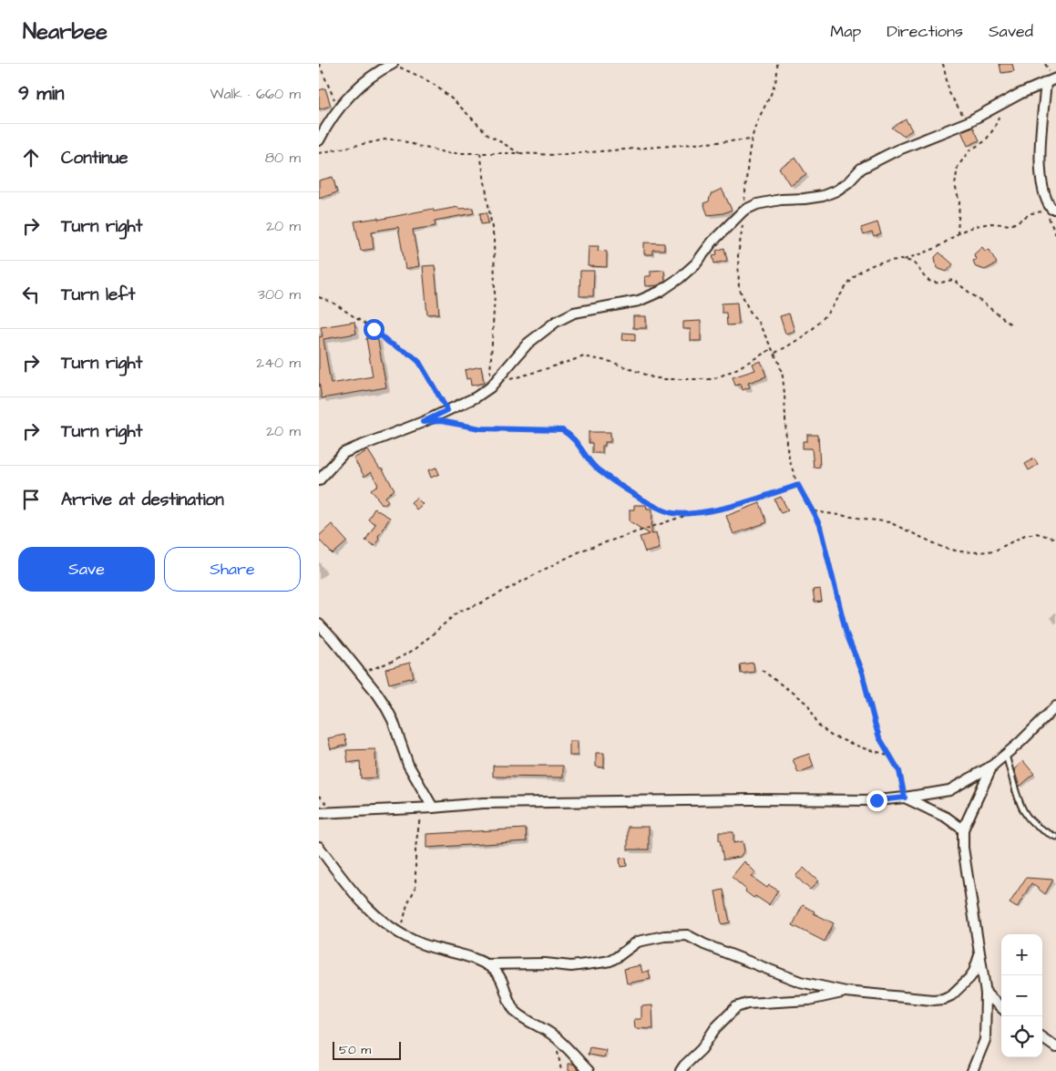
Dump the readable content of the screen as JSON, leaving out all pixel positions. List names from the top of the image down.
{
  "scale_bar": "50 m",
  "page": {
    "header": "Nearbee",
    "nav": ["Map", "Directions", "Saved"],
    "heading": ["9 min", "Walk · 660 m"],
    "list": [
      ["Continue", "80 m"],
      ["Turn right", "20 m"],
      ["Turn left", "300 m"],
      ["Turn right", "240 m"],
      ["Turn right", "20 m"],
      "Arrive at destination"
    ],
    "buttons": ["Save", "Share"],
    "map_buttons": ["+", "−"],
    "scale": "50 m"
  }
}
